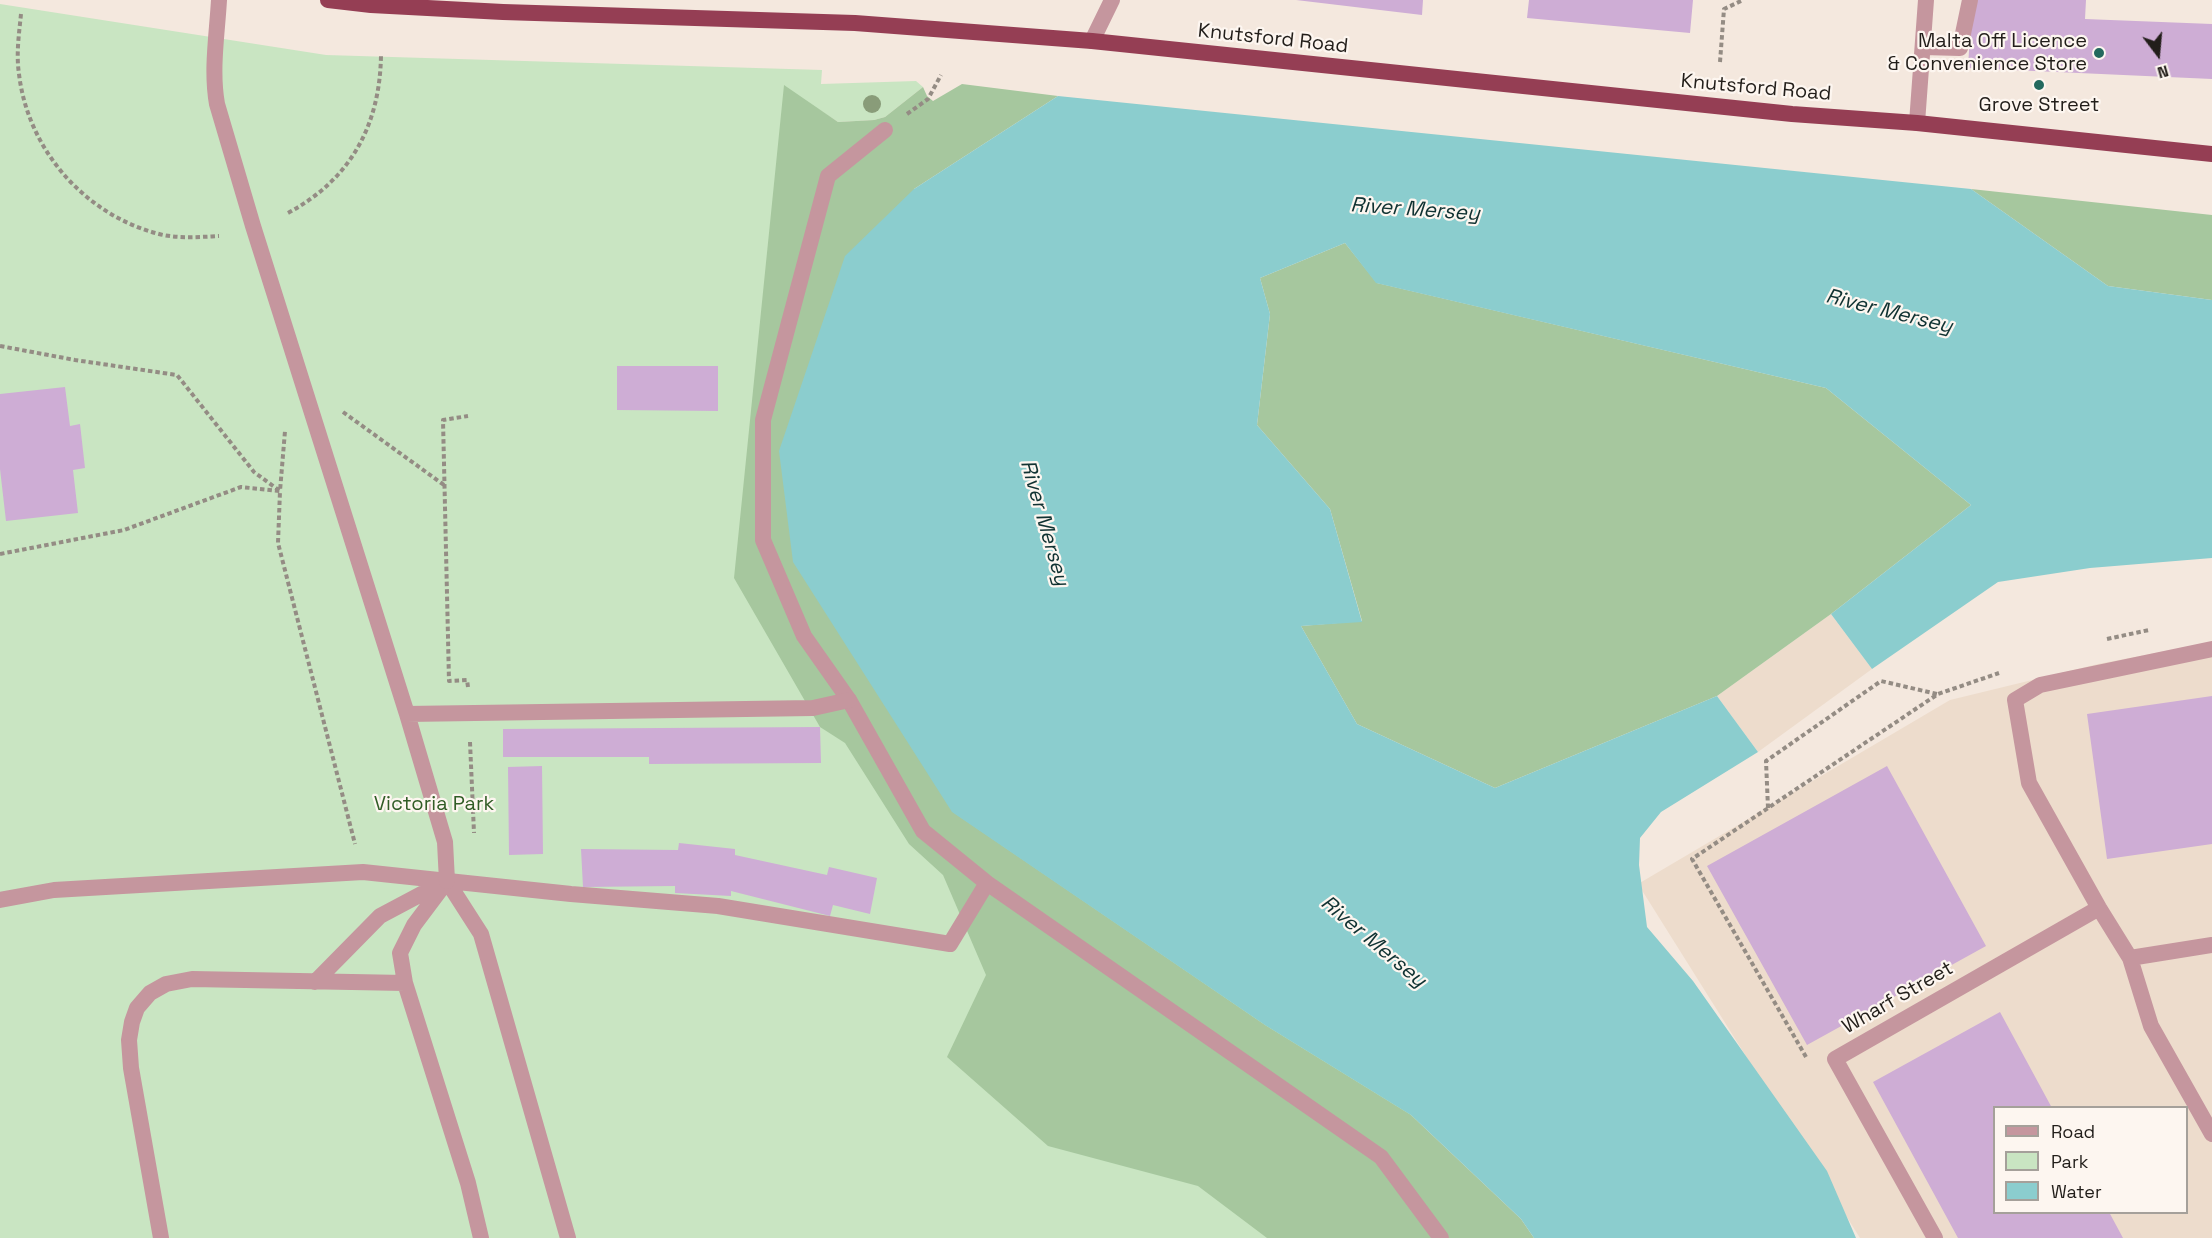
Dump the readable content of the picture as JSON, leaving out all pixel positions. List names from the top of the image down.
{
  "streets": {
    "highway": ["Knutsford Road"],
    "street": ["Wharf Street"]
  },
  "water": ["River Mersey"],
  "parks": ["Victoria Park"],
  "places": ["Malta Off Licence & Convenience Store", "Grove Street"],
  "legend": ["Road", "Park", "Water"],
  "north": "bottom"
}
